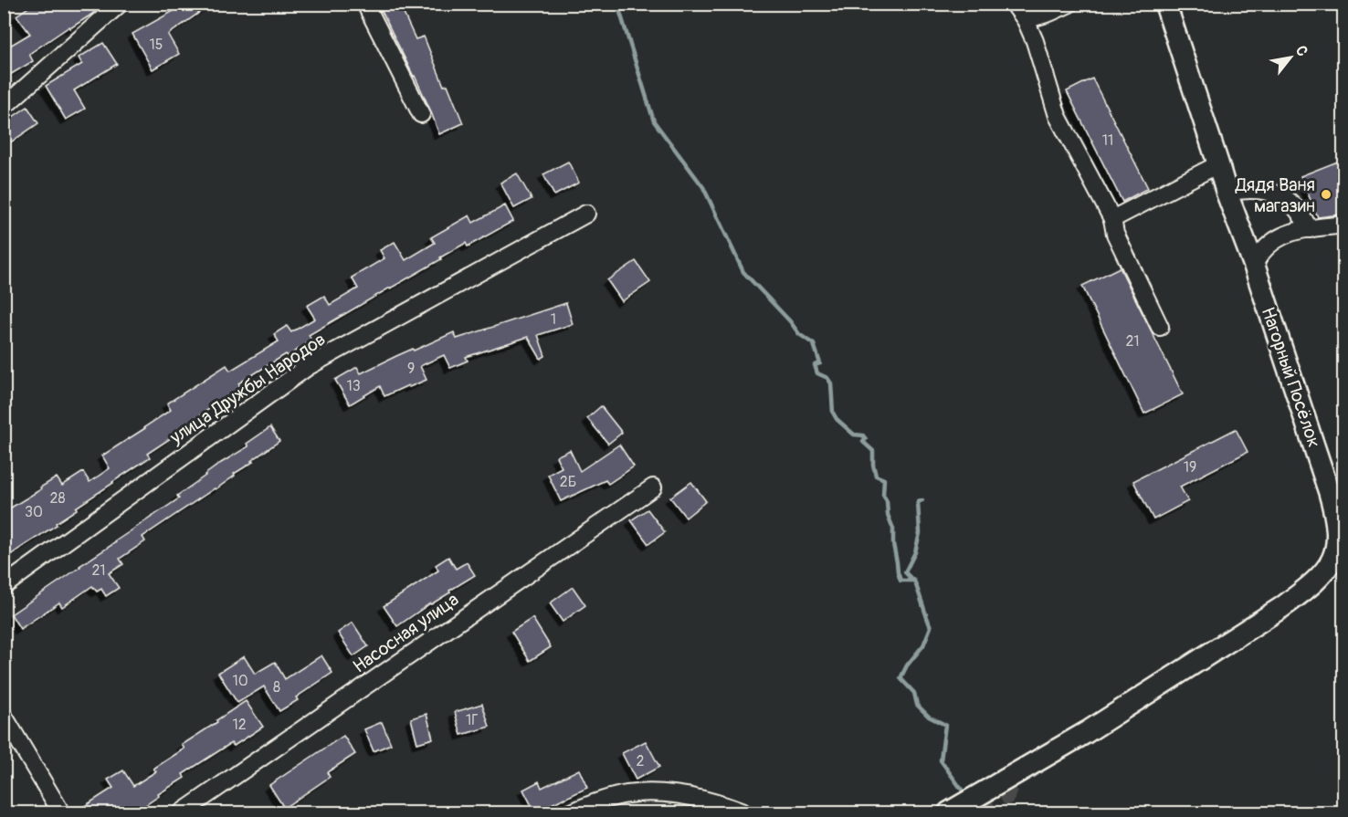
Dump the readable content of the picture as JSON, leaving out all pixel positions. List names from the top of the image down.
{
  "streets": {
    "street": ["Нагорный Посёлок", "улица Дружбы Народов", "Насосная улица"]
  },
  "places": ["Дядя Ваня магазин"],
  "house_numbers": [
    "15",
    "11",
    "1",
    "21",
    "9",
    "13",
    "19",
    "2Б",
    "28",
    "30",
    "21",
    "10",
    "8",
    "1Г",
    "12",
    "2"
  ],
  "north": "top right"
}
